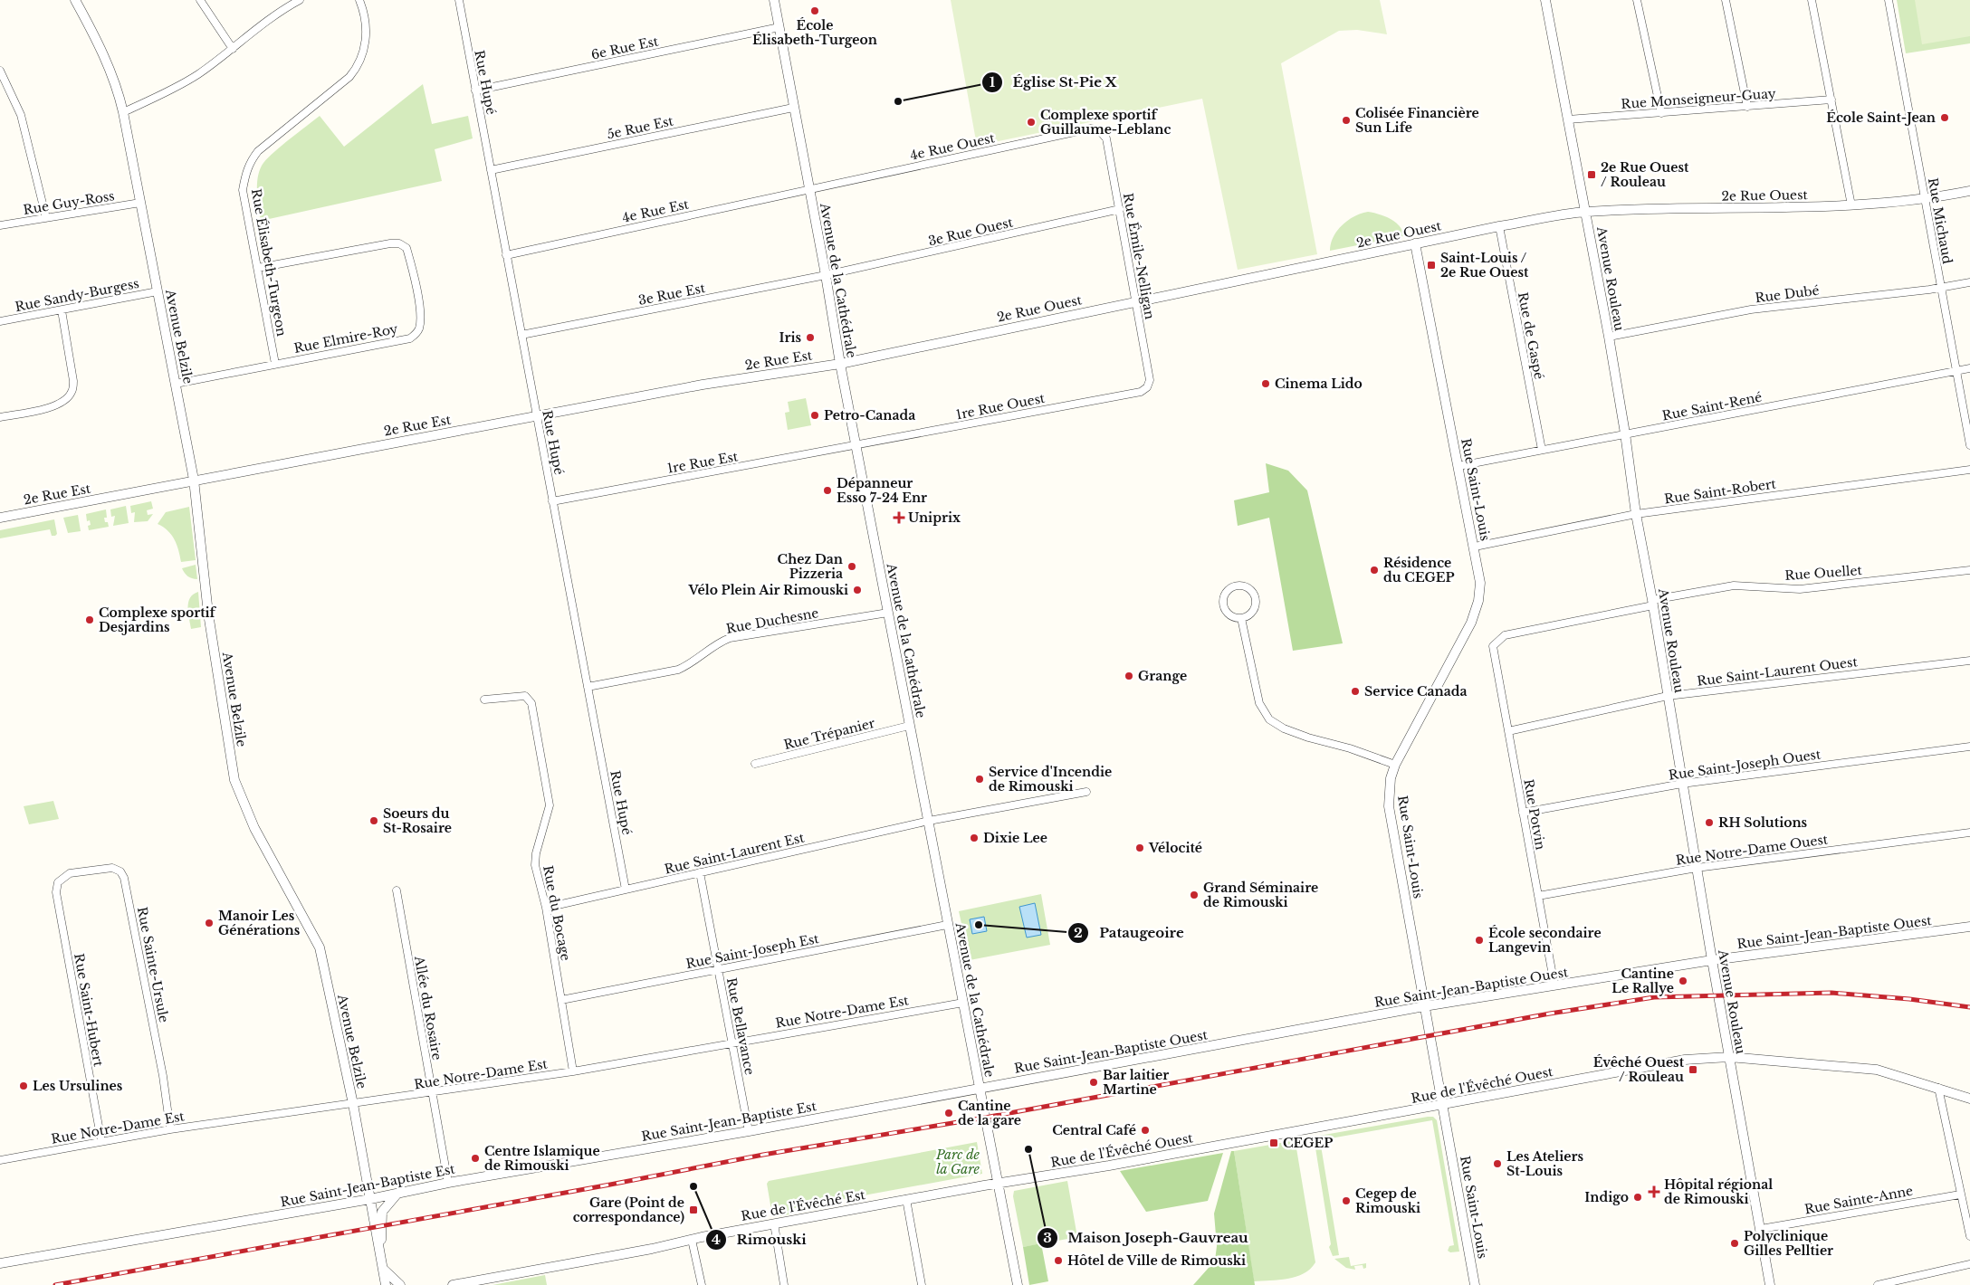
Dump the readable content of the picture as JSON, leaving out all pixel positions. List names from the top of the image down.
{
  "streets": {
    "street": [
      "6e Rue Est",
      "Rue Hupé",
      "Rue Monseigneur-Guay",
      "5e Rue Est",
      "4e Rue Ouest",
      "2e Rue Ouest",
      "Rue Guy-Ross",
      "4e Rue Est",
      "Rue Michaud",
      "3e Rue Ouest",
      "Rue Émile-Nelligan",
      "Rue Élisabeth-Turgeon",
      "Avenue Rouleau",
      "Avenue de la Cathédrale",
      "3e Rue Est",
      "Rue Dubé",
      "Rue Sandy-Burgess",
      "Rue de Gaspé",
      "Avenue Belzile",
      "Rue Elmire-Roy",
      "2e Rue Est",
      "1re Rue Ouest",
      "Rue Saint-René",
      "1re Rue Est",
      "Rue Saint-Louis",
      "Rue Saint-Robert",
      "Rue Ouellet",
      "Rue Duchesne",
      "Rue Saint-Laurent Ouest",
      "Rue Trépanier",
      "Rue Saint-Joseph Ouest",
      "Rue Potvin",
      "Rue Notre-Dame Ouest",
      "Rue Saint-Laurent Est",
      "Rue du Bocage",
      "Rue Saint-Jean-Baptiste Ouest",
      "Rue Saint-Joseph Est",
      "Rue Sainte-Ursule",
      "Allée du Rosaire",
      "Rue Saint-Hubert",
      "Rue Notre-Dame Est",
      "Rue Bellavance",
      "Rue de l'Évêché Ouest",
      "Rue Saint-Jean-Baptiste Est",
      "Rue Sainte-Anne",
      "Rue de l'Évêché Est"
    ]
  },
  "crossings": [
    ["6e Rue Est", "Rue Hupé"],
    ["6e Rue Est", "Avenue de la Cathédrale"],
    ["Rue Hupé", "5e Rue Est"],
    ["Rue Hupé", "4e Rue Est"],
    ["Rue Hupé", "3e Rue Est"],
    ["Rue Hupé", "2e Rue Est"],
    ["Rue Hupé", "1re Rue Est"],
    ["Rue Hupé", "Rue Duchesne"],
    ["Rue Hupé", "Rue Saint-Laurent Est"],
    ["Rue Monseigneur-Guay", "Avenue Rouleau"],
    ["5e Rue Est", "Avenue de la Cathédrale"],
    ["4e Rue Ouest", "4e Rue Est"],
    ["4e Rue Ouest", "Rue Émile-Nelligan"],
    ["4e Rue Ouest", "Avenue de la Cathédrale"],
    ["2e Rue Ouest", "Rue Michaud"],
    ["2e Rue Ouest", "Rue Émile-Nelligan"],
    ["2e Rue Ouest", "Avenue Rouleau"],
    ["2e Rue Ouest", "Avenue de la Cathédrale"],
    ["2e Rue Ouest", "Rue de Gaspé"],
    ["2e Rue Ouest", "2e Rue Est"],
    ["2e Rue Ouest", "Rue Saint-Louis"],
    ["Rue Guy-Ross", "Avenue Belzile"],
    ["4e Rue Est", "Avenue de la Cathédrale"],
    ["Rue Michaud", "Rue Dubé"],
    ["Rue Michaud", "Rue Saint-René"],
    ["3e Rue Ouest", "Rue Émile-Nelligan"],
    ["3e Rue Ouest", "Avenue de la Cathédrale"],
    ["3e Rue Ouest", "3e Rue Est"],
    ["Rue Émile-Nelligan", "1re Rue Ouest"],
    ["Rue Élisabeth-Turgeon", "Rue Elmire-Roy"],
    ["Avenue Rouleau", "Rue Dubé"],
    ["Avenue Rouleau", "Rue Saint-René"],
    ["Avenue Rouleau", "Rue Saint-Robert"],
    ["Avenue Rouleau", "Rue Ouellet"],
    ["Avenue Rouleau", "Rue Saint-Laurent Ouest"],
    ["Avenue Rouleau", "Rue Saint-Joseph Ouest"],
    ["Avenue Rouleau", "Rue Notre-Dame Ouest"],
    ["Avenue Rouleau", "Rue Saint-Jean-Baptiste Ouest"],
    ["Avenue Rouleau", "Rue de l'Évêché Ouest"],
    ["Avenue Rouleau", "Rue Sainte-Anne"],
    ["Avenue de la Cathédrale", "3e Rue Est"],
    ["Avenue de la Cathédrale", "2e Rue Est"],
    ["Avenue de la Cathédrale", "1re Rue Ouest"],
    ["Avenue de la Cathédrale", "1re Rue Est"],
    ["Avenue de la Cathédrale", "Rue Duchesne"],
    ["Avenue de la Cathédrale", "Rue Trépanier"],
    ["Avenue de la Cathédrale", "Rue Saint-Laurent Est"],
    ["Avenue de la Cathédrale", "Rue Saint-Jean-Baptiste Ouest"],
    ["Avenue de la Cathédrale", "Rue Saint-Joseph Est"],
    ["Avenue de la Cathédrale", "Rue Notre-Dame Est"],
    ["Avenue de la Cathédrale", "Rue de l'Évêché Ouest"],
    ["Avenue de la Cathédrale", "Rue Saint-Jean-Baptiste Est"],
    ["Avenue de la Cathédrale", "Rue de l'Évêché Est"],
    ["Rue Sandy-Burgess", "Avenue Belzile"],
    ["Rue de Gaspé", "Rue Saint-René"],
    ["Avenue Belzile", "Rue Elmire-Roy"],
    ["Avenue Belzile", "2e Rue Est"],
    ["Avenue Belzile", "Rue Notre-Dame Est"],
    ["Avenue Belzile", "Rue Saint-Jean-Baptiste Est"],
    ["1re Rue Ouest", "1re Rue Est"],
    ["Rue Saint-René", "Rue Saint-Louis"],
    ["Rue Saint-Louis", "Rue Saint-Robert"],
    ["Rue Saint-Louis", "Rue Saint-Jean-Baptiste Ouest"],
    ["Rue Saint-Louis", "Rue de l'Évêché Ouest"],
    ["Rue Ouellet", "Rue Potvin"],
    ["Rue Saint-Laurent Ouest", "Rue Potvin"],
    ["Rue Saint-Joseph Ouest", "Rue Potvin"],
    ["Rue Potvin", "Rue Notre-Dame Ouest"],
    ["Rue Potvin", "Rue Saint-Jean-Baptiste Ouest"],
    ["Rue Saint-Laurent Est", "Rue du Bocage"],
    ["Rue Saint-Laurent Est", "Rue Bellavance"],
    ["Rue du Bocage", "Rue Saint-Joseph Est"],
    ["Rue du Bocage", "Rue Notre-Dame Est"],
    ["Rue Saint-Jean-Baptiste Ouest", "Rue Saint-Jean-Baptiste Est"],
    ["Rue Saint-Joseph Est", "Rue Bellavance"],
    ["Rue Sainte-Ursule", "Rue Saint-Hubert"],
    ["Rue Sainte-Ursule", "Rue Notre-Dame Est"],
    ["Allée du Rosaire", "Rue Notre-Dame Est"],
    ["Allée du Rosaire", "Rue Saint-Jean-Baptiste Est"],
    ["Rue Saint-Hubert", "Rue Notre-Dame Est"],
    ["Rue Notre-Dame Est", "Rue Bellavance"],
    ["Rue Bellavance", "Rue Saint-Jean-Baptiste Est"],
    ["Rue de l'Évêché Ouest", "Rue de l'Évêché Est"]
  ],
  "parks": ["Parc de la Gare"],
  "places": {
    "other": [
      "École Élisabeth-Turgeon",
      "Église St-Pie X",
      "École Saint-Jean",
      "Colisée Financière Sun Life",
      "Complexe sportif Guillaume-Leblanc",
      "Iris",
      "Cinema Lido",
      "Petro-Canada",
      "Dépanneur Esso 7-24 Enr",
      "Chez Dan Pizzeria",
      "Résidence du CEGEP",
      "Vélo Plein Air Rimouski",
      "Complexe sportif Desjardins",
      "Grange",
      "Service Canada",
      "Service d'Incendie de Rimouski",
      "Soeurs du St-Rosaire",
      "RH Solutions",
      "Dixie Lee",
      "Vélocité",
      "Grand Séminaire de Rimouski",
      "Manoir Les Générations",
      "Pataugeoire",
      "École secondaire Langevin",
      "Cantine Le Rallye",
      "Bar laitier Martine",
      "Les Ursulines",
      "Cantine de la gare",
      "Central Café",
      "Maison Joseph-Gauvreau",
      "Centre Islamique de Rimouski",
      "Les Ateliers St-Louis",
      "Rimouski",
      "Indigo",
      "Cegep de Rimouski",
      "Polyclinique Gilles Pelltier",
      "Hôtel de Ville de Rimouski"
    ],
    "transit": [
      "2e Rue Ouest / Rouleau",
      "Saint-Louis / 2e Rue Ouest",
      "Évêché Ouest / Rouleau",
      "CEGEP",
      "Gare (Point de correspondance)"
    ],
    "health": ["Uniprix", "Hôpital régional de Rimouski"]
  }
}
